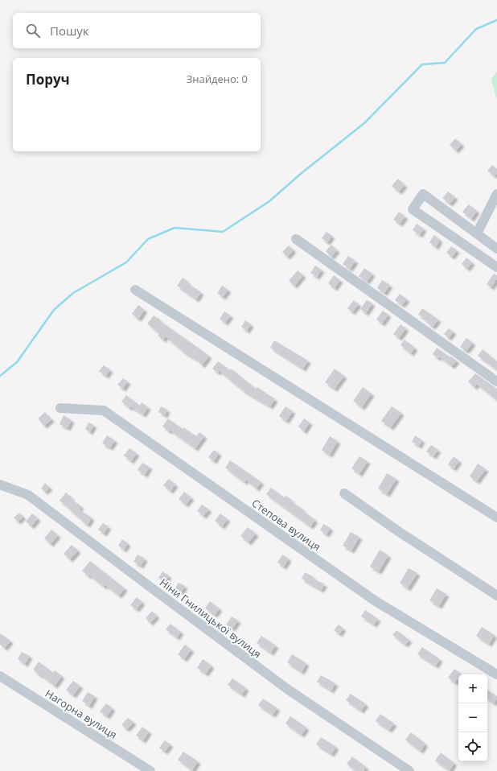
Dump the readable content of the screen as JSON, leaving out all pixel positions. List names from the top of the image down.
{
  "streets": {
    "street": ["Степова вулиця", "Ніни Гнилицької вулиця", "Нагорна вулиця"]
  },
  "page": {
    "search": "Пошук",
    "heading": ["Поруч", "Знайдено: 0"],
    "map_buttons": ["+", "−"]
  }
}
